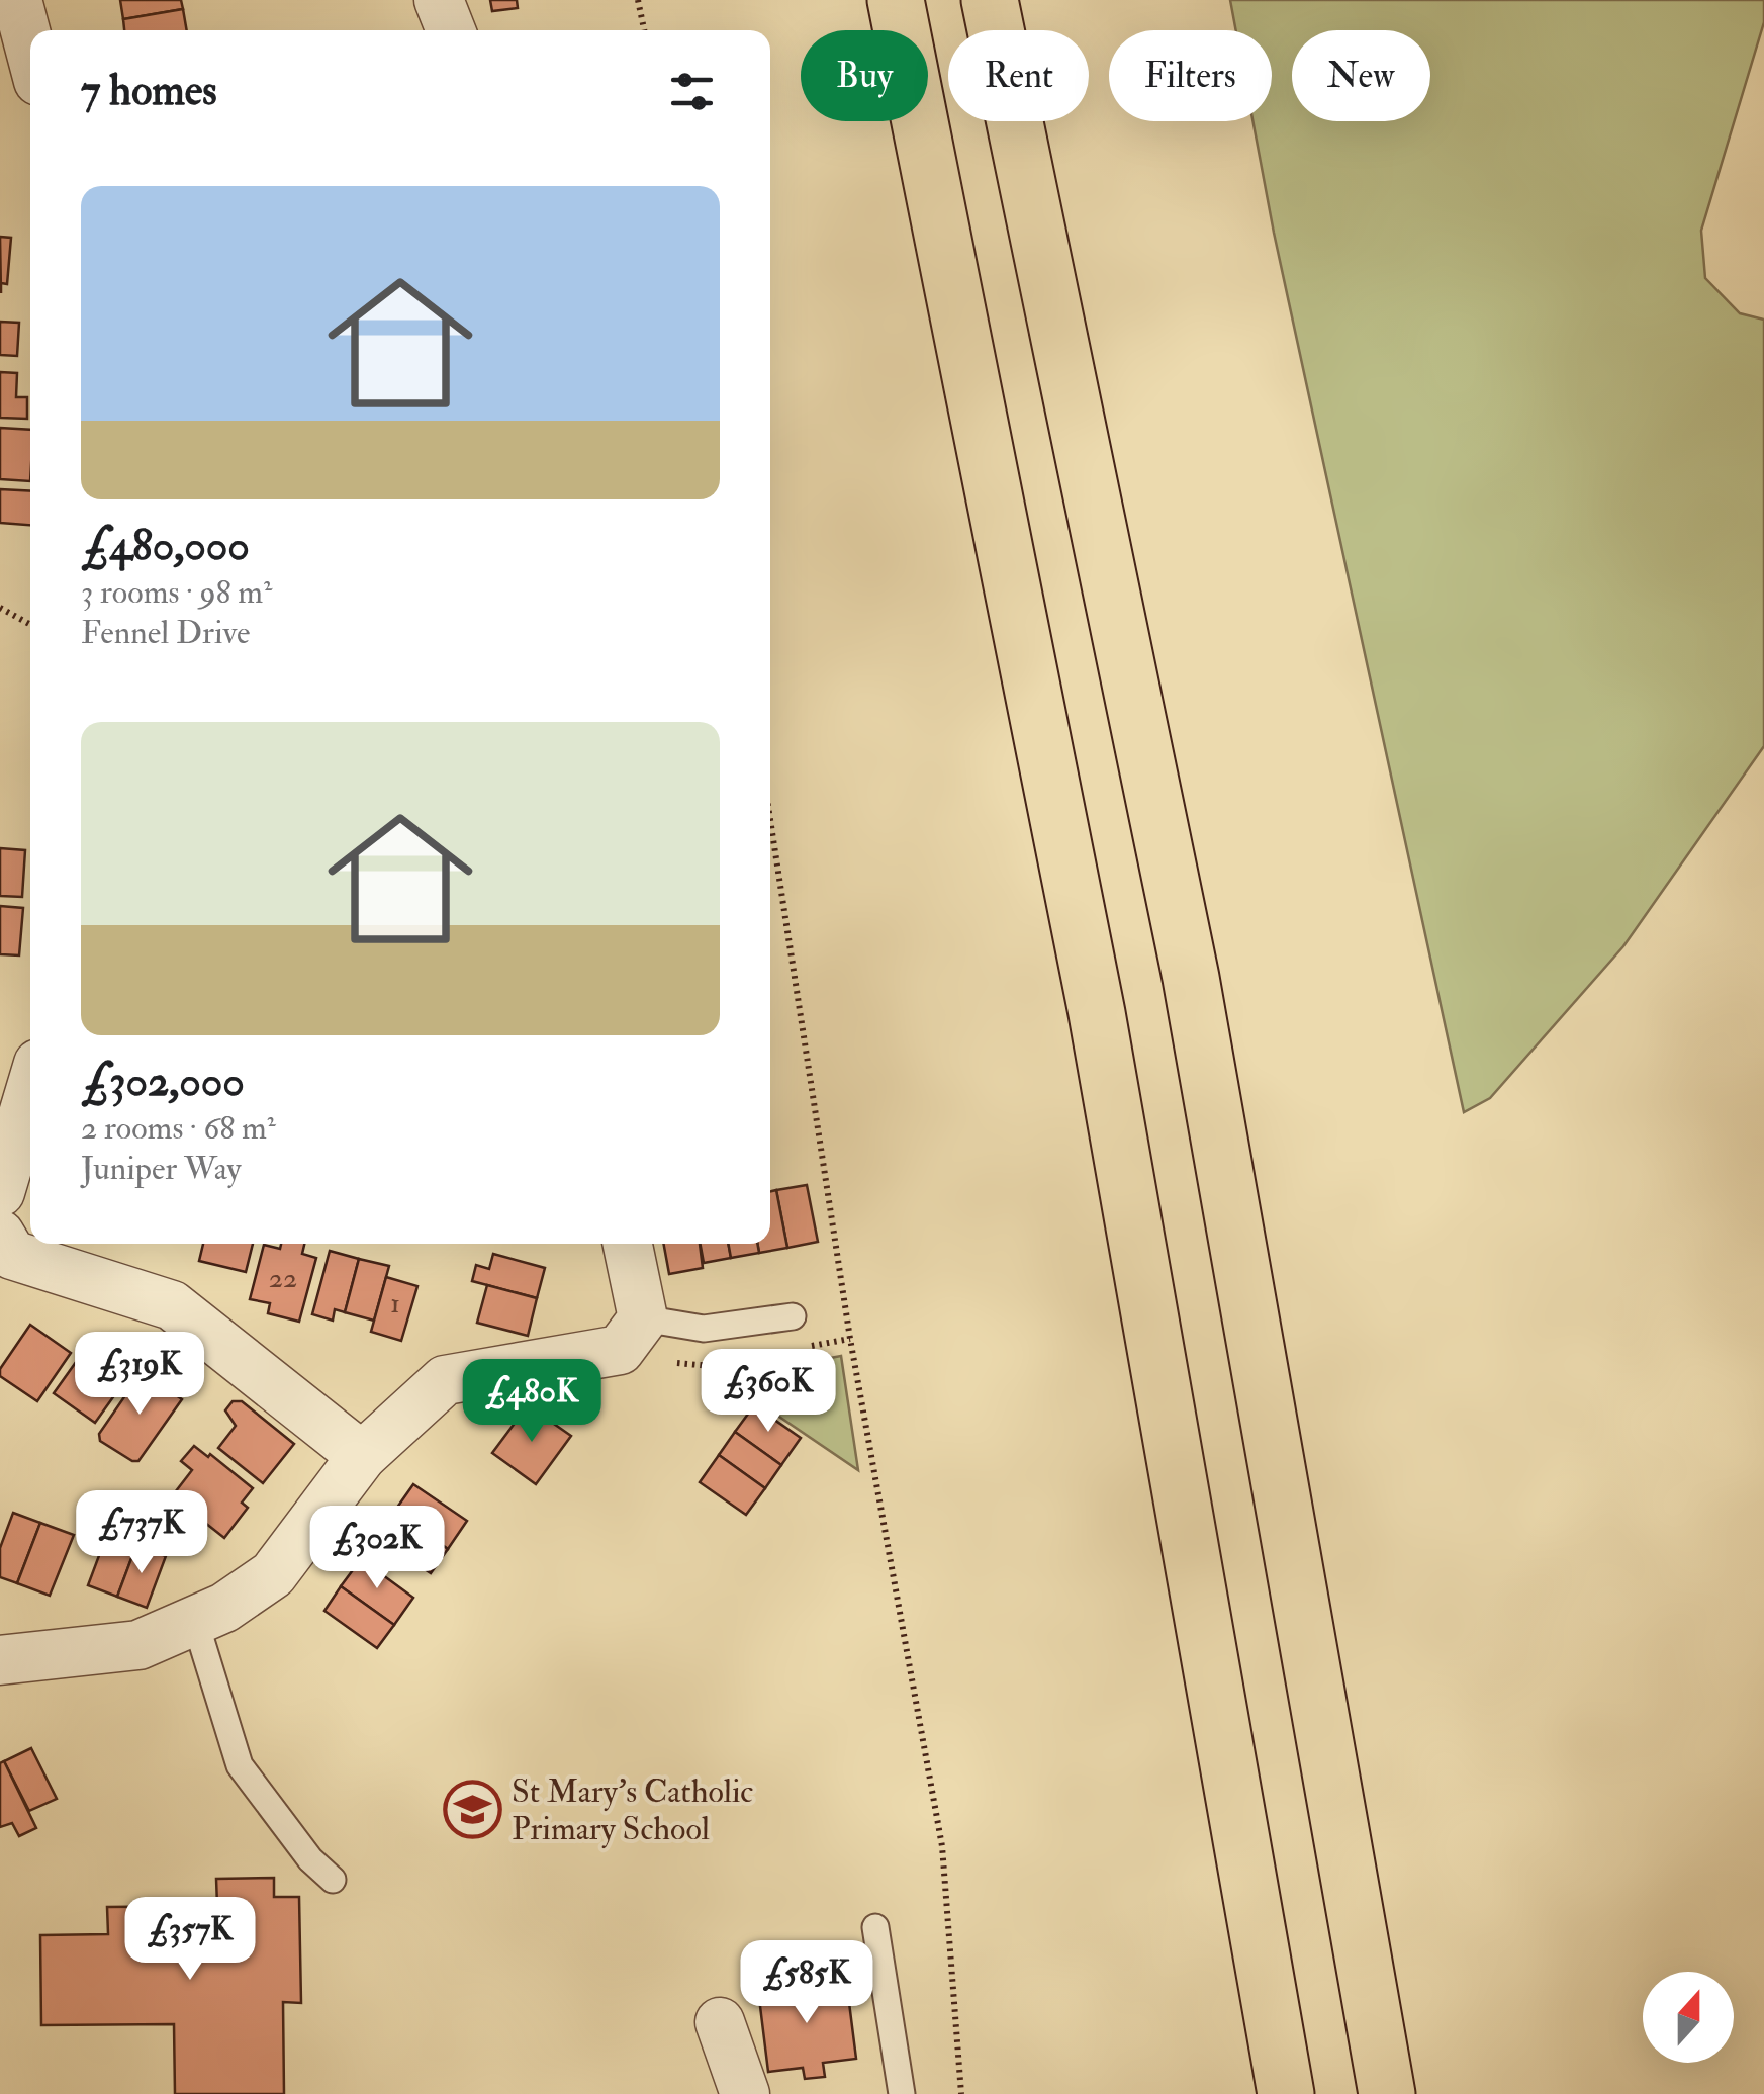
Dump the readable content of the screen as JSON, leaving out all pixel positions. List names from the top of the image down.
{
  "places": {
    "school or university": ["St Mary's Catholic Primary School"]
  },
  "house_numbers": ["22", "1"],
  "north": "top",
  "page": {
    "chip": [
      "Buy",
      "Rent",
      "Filters",
      "New"
    ],
    "heading": "7 homes",
    "list": [
      {
        "name": "£480,000",
        "note": "3 rooms · 98 m² · Fennel Drive"
      },
      {
        "name": "£302,000",
        "note": "2 rooms · 68 m² · Juniper Way"
      }
    ],
    "price": [
      "£319K",
      "£360K",
      "£480K",
      "£737K",
      "£302K",
      "£357K",
      "£585K"
    ]
  }
}
